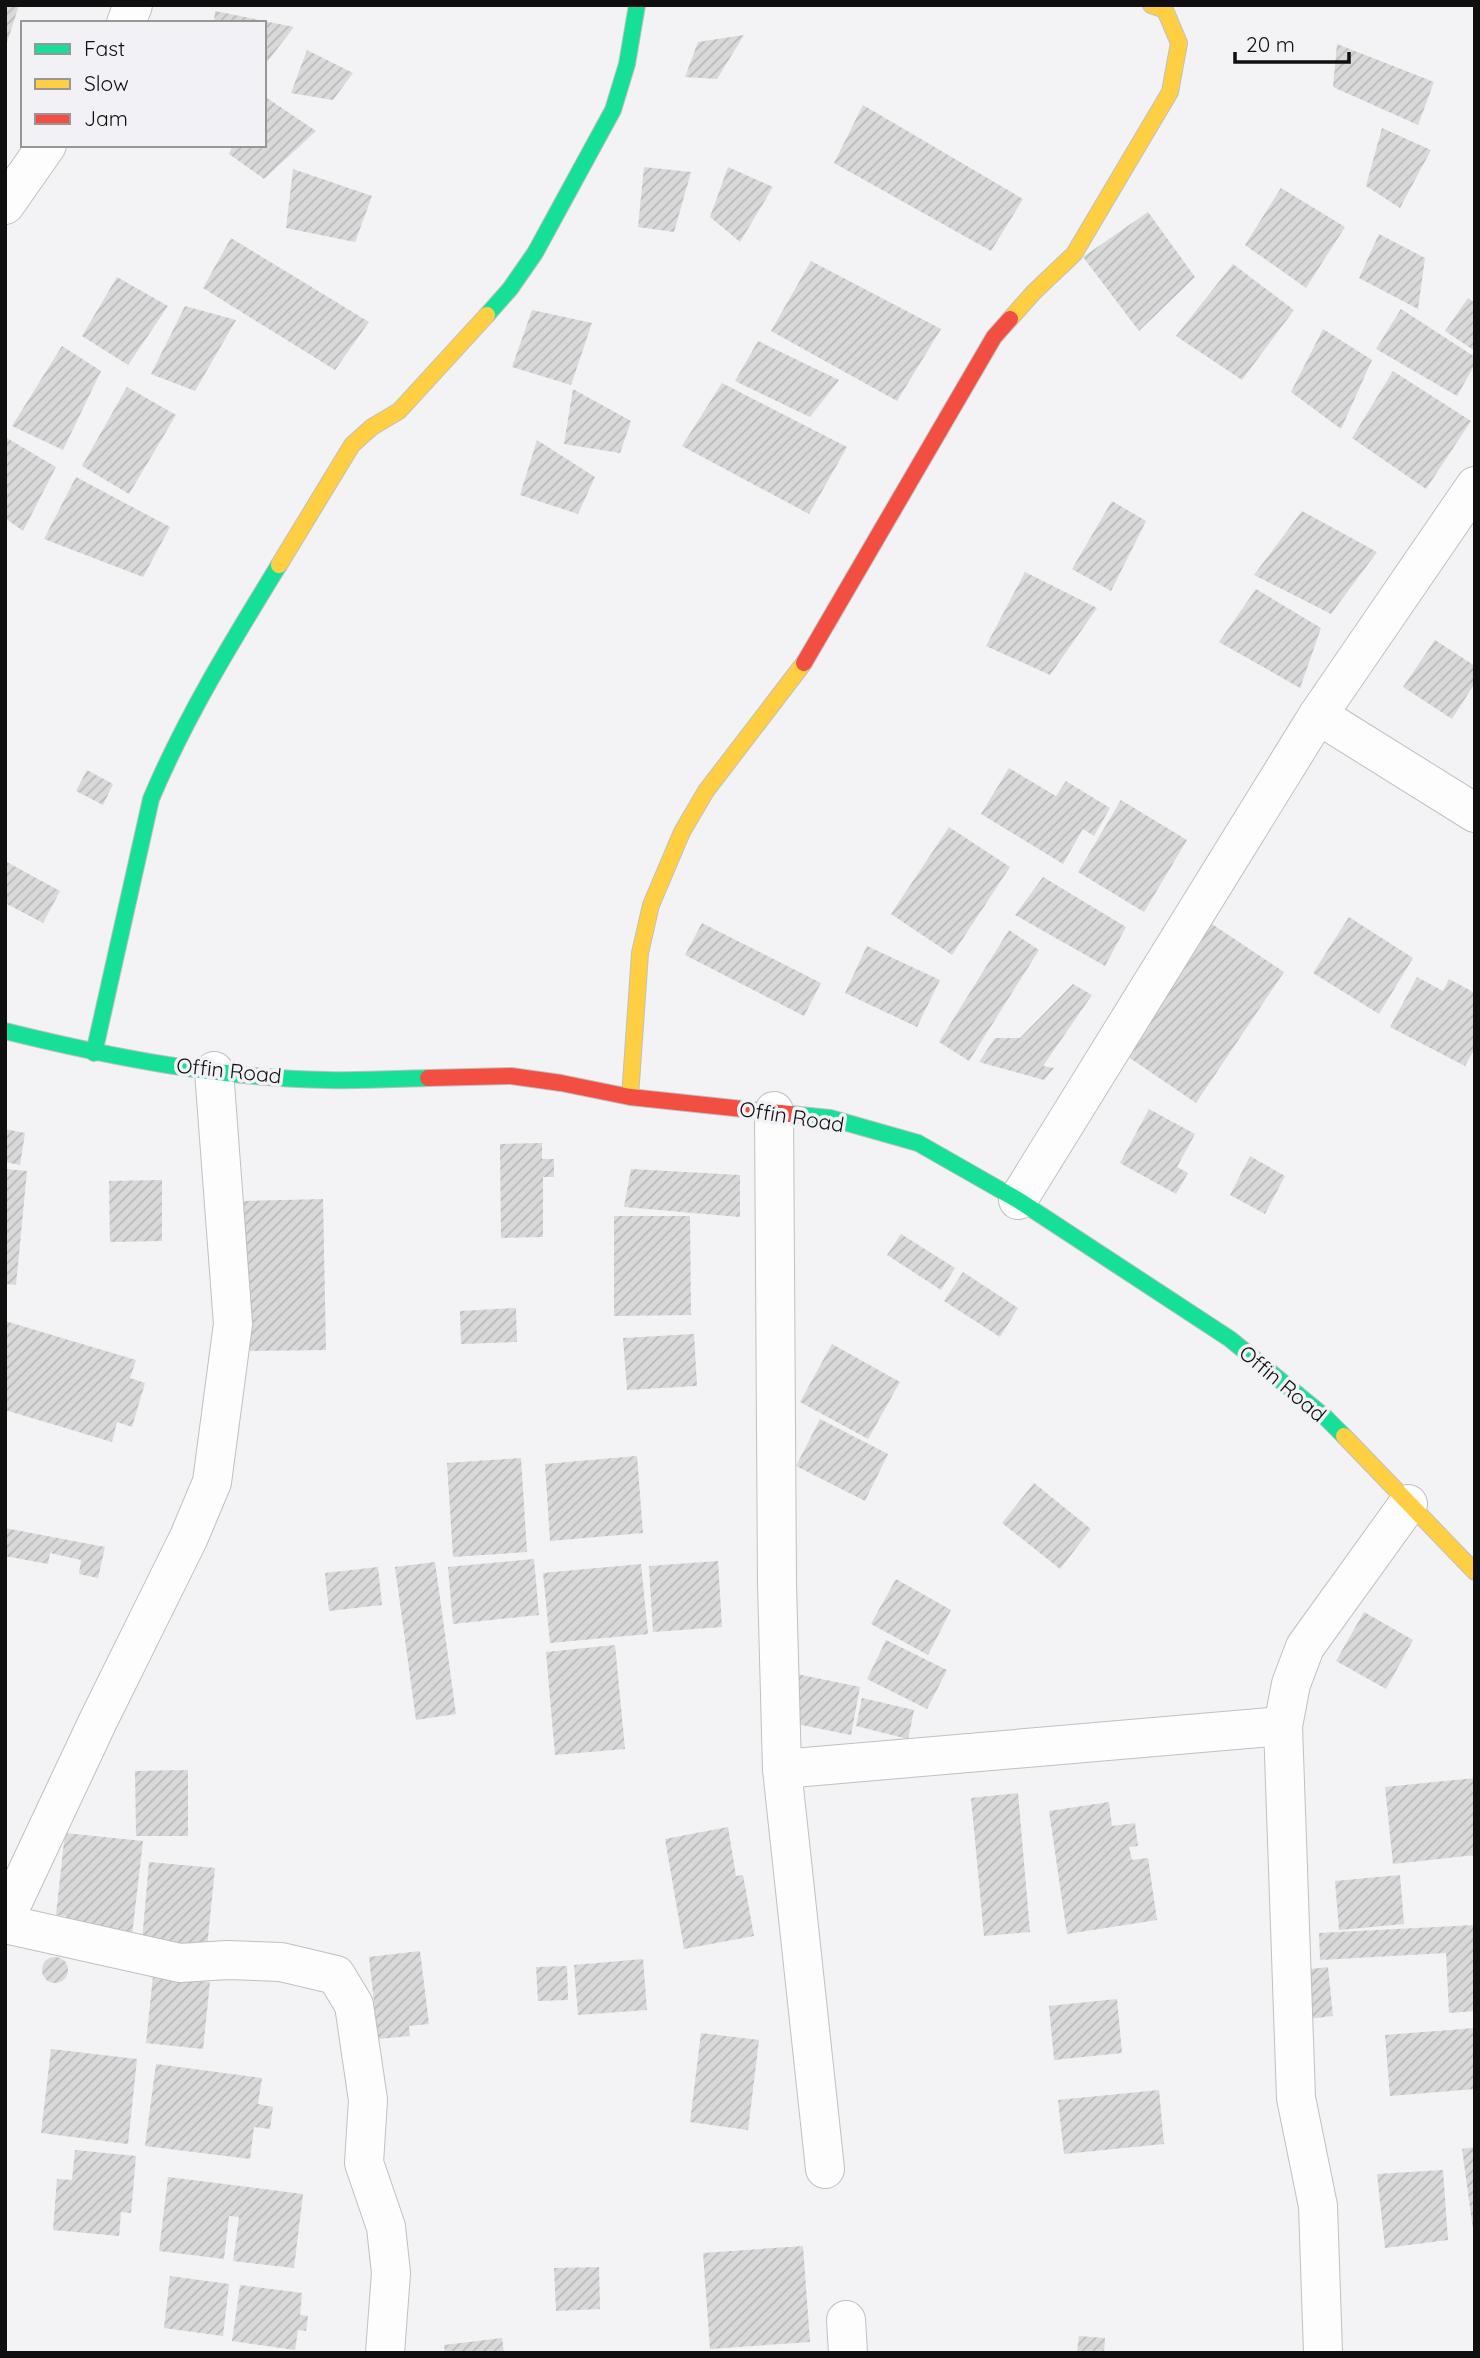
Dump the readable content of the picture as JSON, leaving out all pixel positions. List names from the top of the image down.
{
  "streets": {
    "street": ["Offin Road"]
  },
  "legend": ["Fast", "Slow", "Jam"],
  "scale_bar": "20 m"
}
